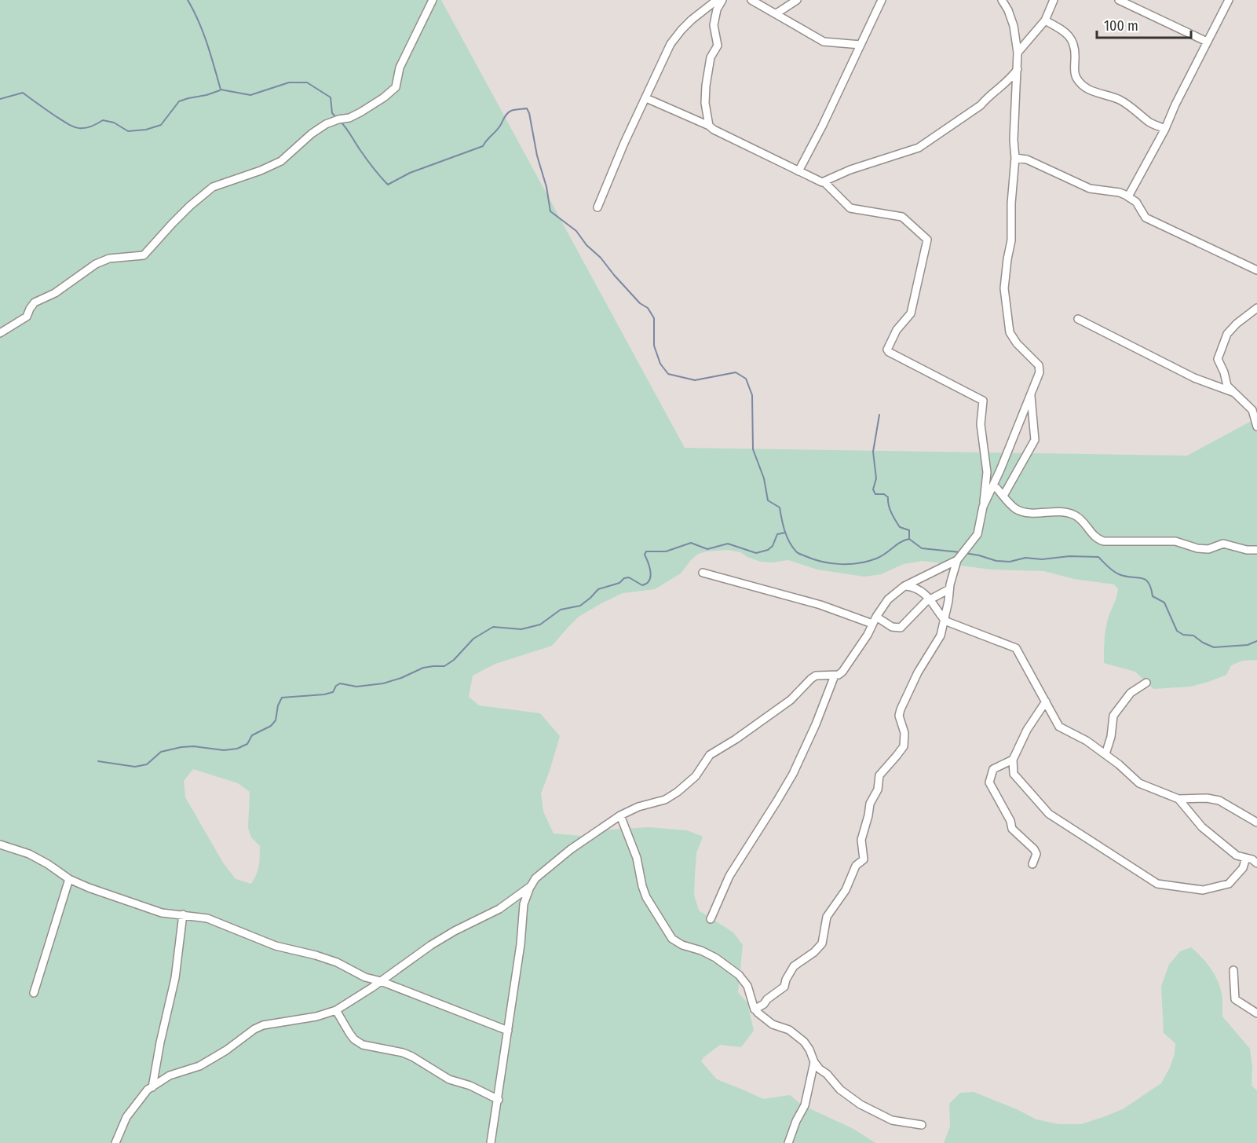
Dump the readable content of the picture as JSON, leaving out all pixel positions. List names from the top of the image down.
{
  "scale_bar": "100 m"
}
